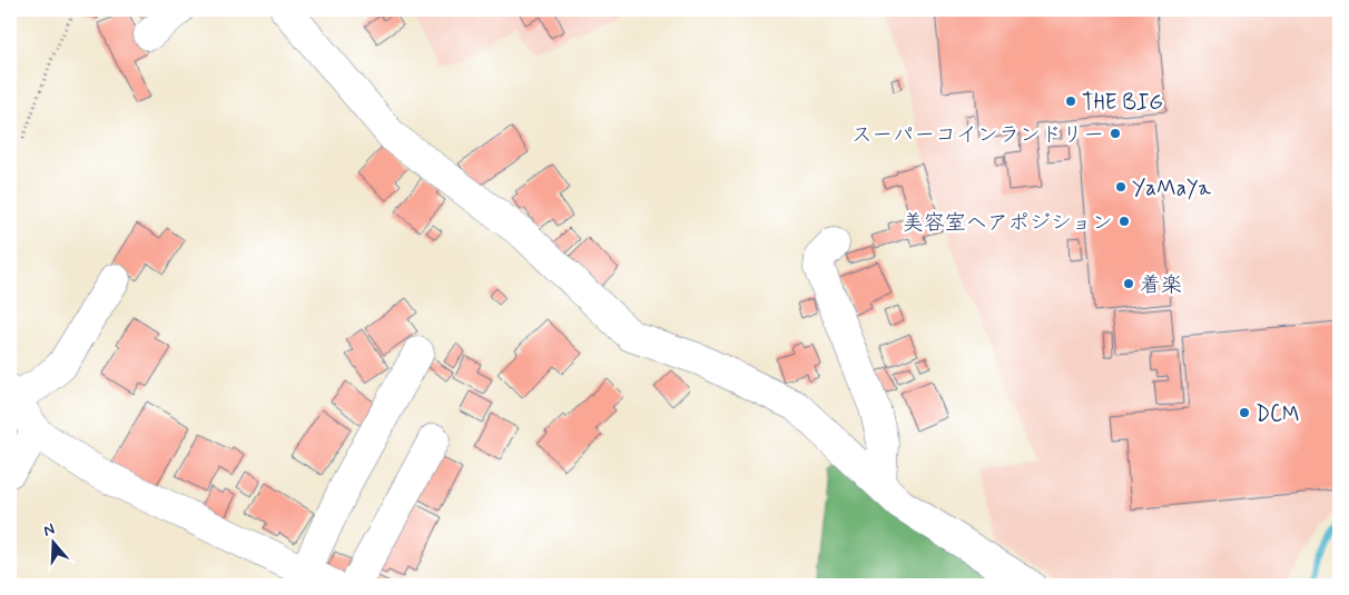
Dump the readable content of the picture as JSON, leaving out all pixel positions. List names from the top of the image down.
{
  "places": [
    "THE BIG",
    "スーパーコインランドリー",
    "YaMaYa",
    "美容室ヘアポジション",
    "着楽",
    "DCM"
  ],
  "north": "top"
}
